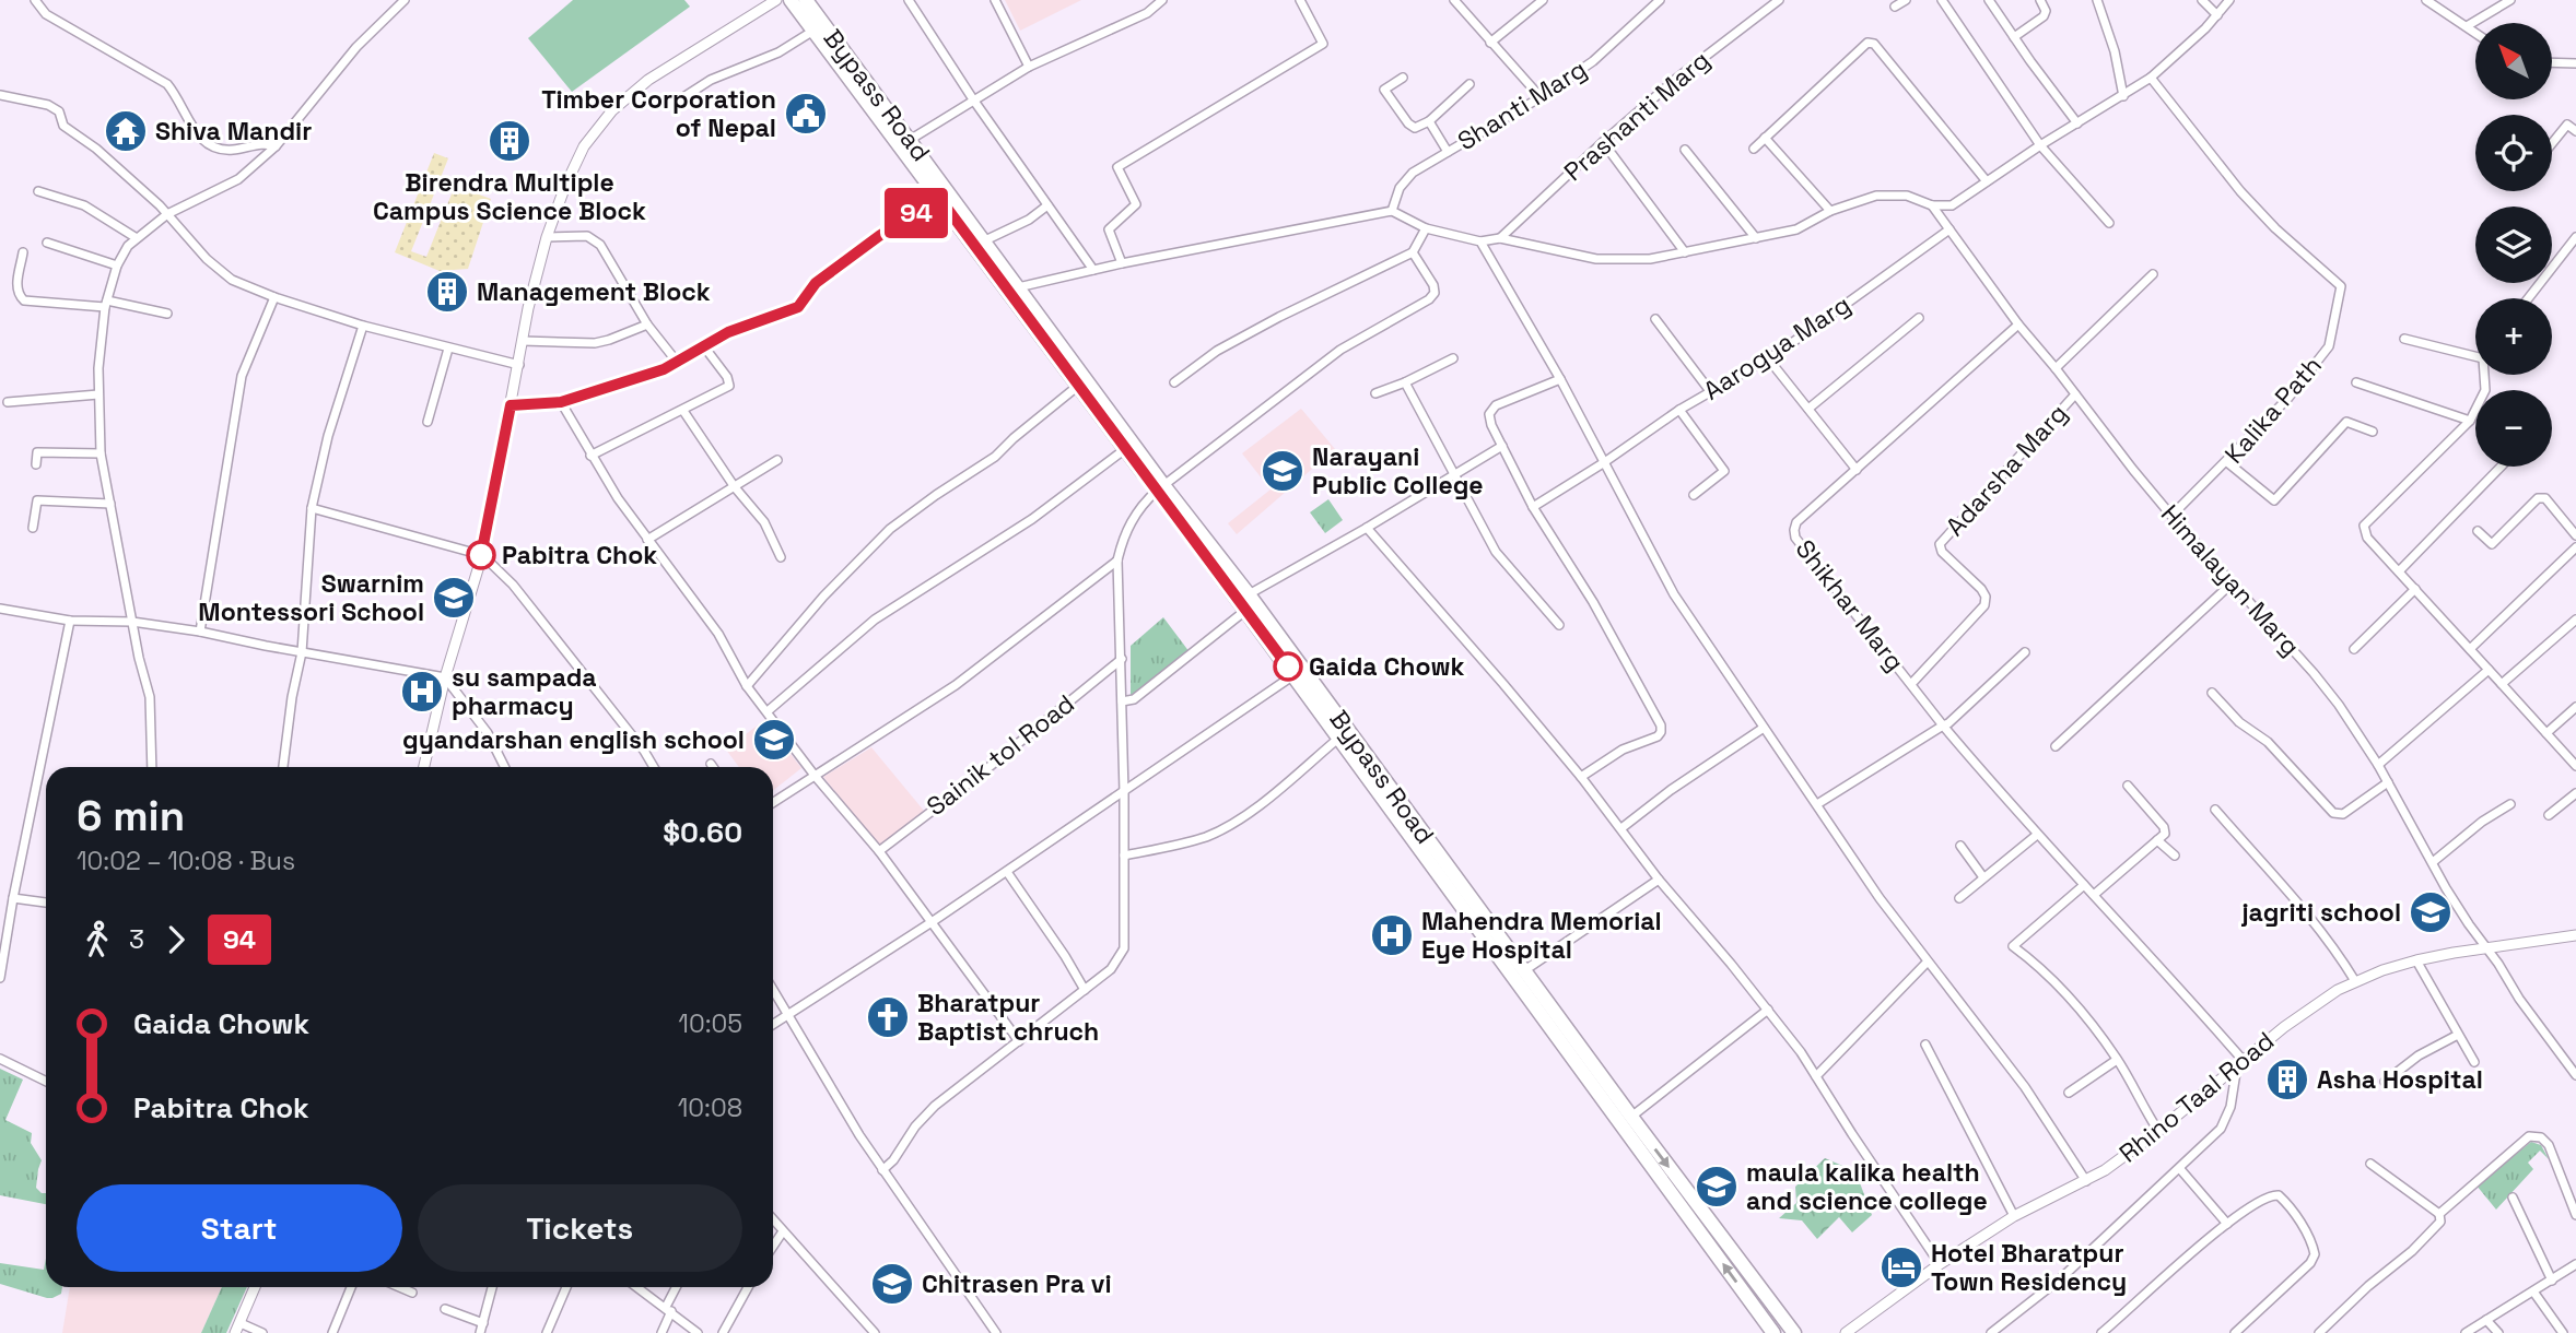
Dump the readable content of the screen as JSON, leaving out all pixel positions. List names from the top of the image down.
{
  "streets": {
    "highway": ["Bypass Road"],
    "street": [
      "Shanti Marg",
      "Prashanti Marg",
      "Aarogya Marg",
      "Kalika Path",
      "Adarsha Marg",
      "Himalayan Marg",
      "Shikhar Marg",
      "Sainik tol Road",
      "Rhino Taal Road"
    ]
  },
  "crossings": [
    ["Aarogya Marg", "Himalayan Marg"],
    ["Kalika Path", "Himalayan Marg"],
    ["Adarsha Marg", "Himalayan Marg"],
    ["Adarsha Marg", "Shikhar Marg"],
    ["Himalayan Marg", "Shikhar Marg"],
    ["Himalayan Marg", "Rhino Taal Road"],
    ["Shikhar Marg", "Rhino Taal Road"]
  ],
  "places": {
    "public building": ["Timber Corporation of Nepal"],
    "temple": ["Shiva Mandir"],
    "building": ["Birendra Multiple Campus Science Block", "Management Block", "Asha Hospital"],
    "school or university": [
      "Narayani Public College",
      "Swarnim Montessori School",
      "gyandarshan english school",
      "jagriti school",
      "maula kalika health and science college",
      "Chitrasen Pra vi"
    ],
    "other": ["Pabitra Chok", "Gaida Chowk"],
    "hospital": ["su sampada pharmacy", "Mahendra Memorial Eye Hospital"],
    "church": ["Bharatpur Baptist chruch"],
    "hotel": ["Hotel Bharatpur Town Residency"]
  },
  "lines": ["bus line 94"],
  "north": "top left",
  "page": {
    "on_map": "94",
    "map_buttons": ["+", "−"],
    "heading": ["6 min", "10:02 – 10:08 · Bus", "$0.60"],
    "legs": ["3", "94"],
    "list": [
      {
        "name": "Gaida Chowk",
        "value": "10:05"
      },
      {
        "name": "Pabitra Chok",
        "value": "10:08"
      }
    ],
    "buttons": ["Start", "Tickets"]
  }
}
